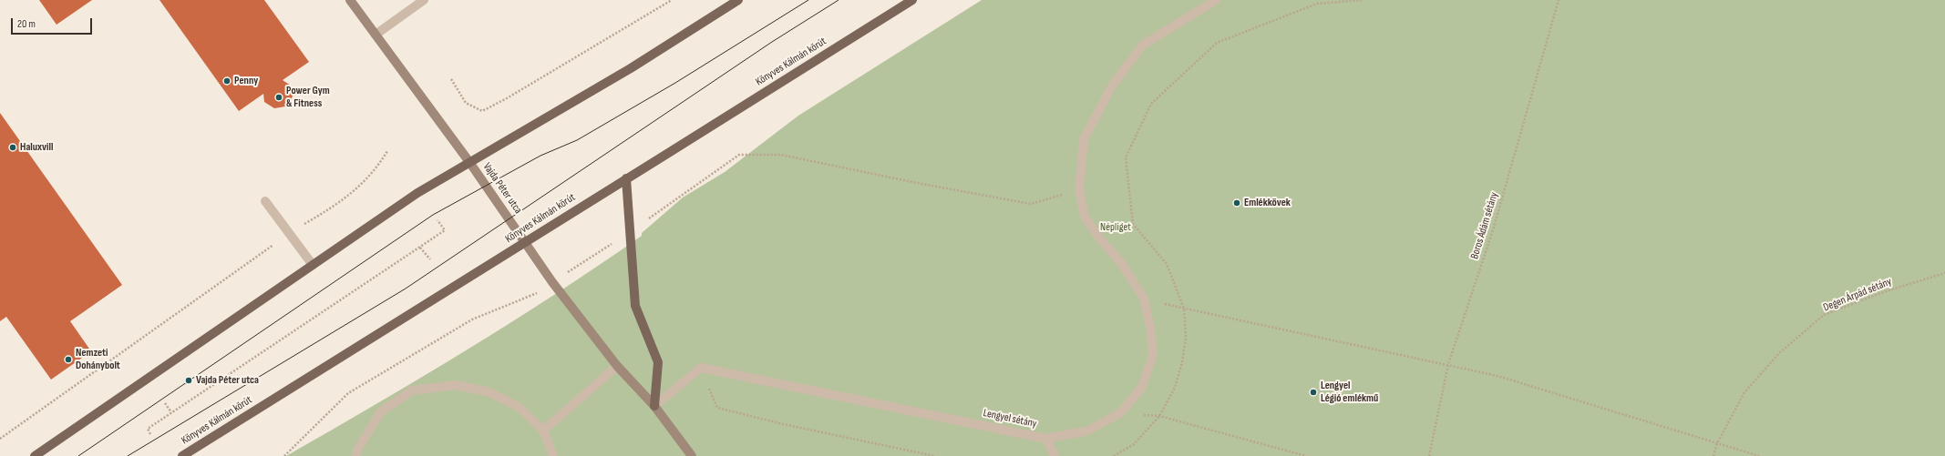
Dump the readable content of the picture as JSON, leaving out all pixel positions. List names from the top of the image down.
{
  "streets": {
    "main road": ["Könyves Kálmán körút"],
    "street": ["Vajda Péter utca"],
    "lane": ["Lengyel sétány"],
    "path": ["Boros Ádám sétány", "Degen Árpád sétány"]
  },
  "crossings": [
    ["Könyves Kálmán körút", "Vajda Péter utca"]
  ],
  "parks": ["Népliget"],
  "places": [
    "Penny",
    "Power Gym & Fitness",
    "Haluxvill",
    "Emlékkövek",
    "Nemzeti Dohánybolt",
    "Vajda Péter utca",
    "Lengyel Légió emlékmű"
  ],
  "scale_bar": "20 m"
}
